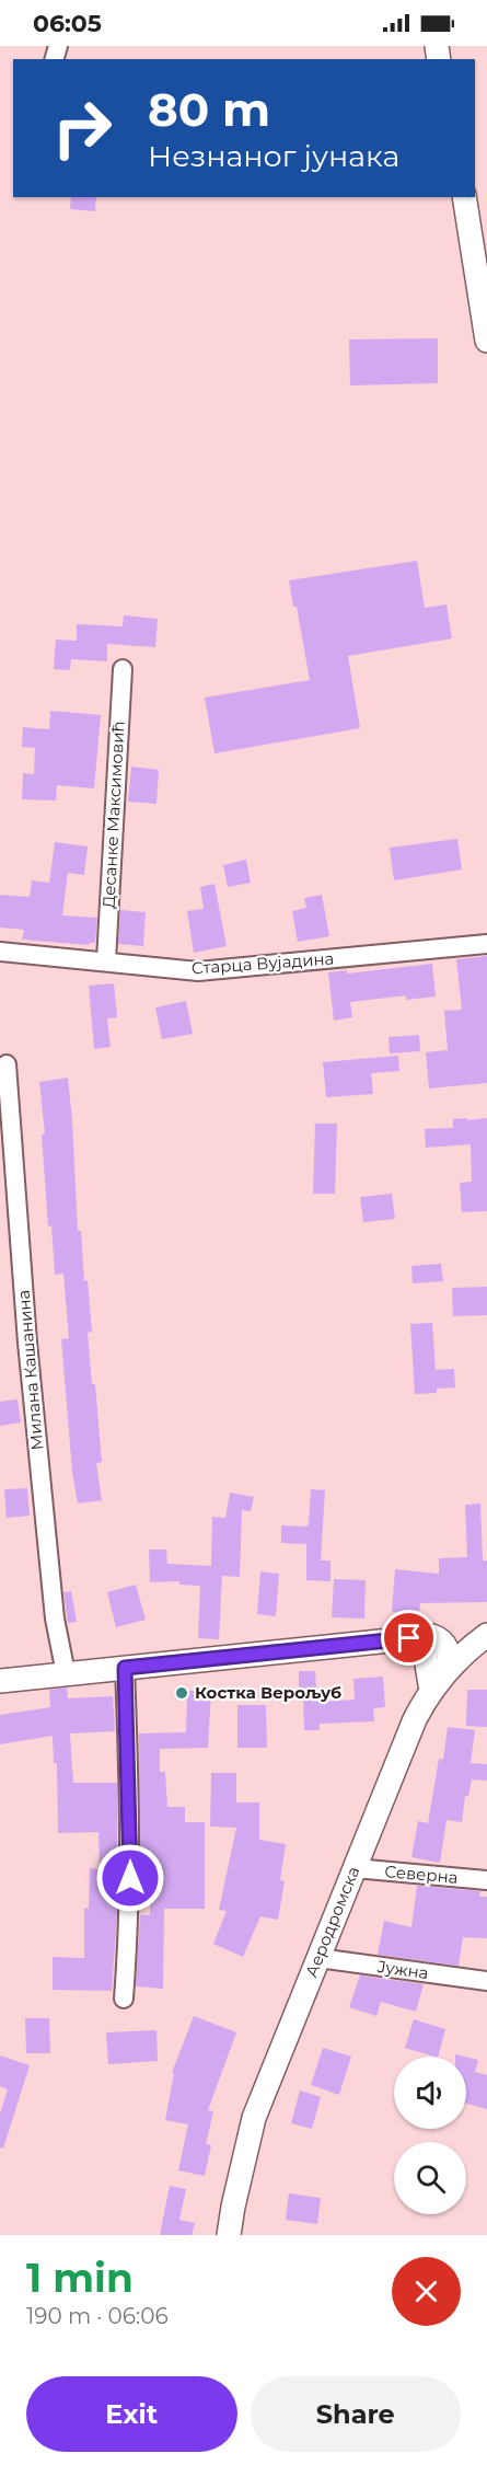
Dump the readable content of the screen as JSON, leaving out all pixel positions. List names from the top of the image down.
{
  "streets": {
    "street": [
      "Десанке Максимовић",
      "Старца Вујадина",
      "Милана Кашанина",
      "Северна",
      "Аеродромска",
      "Јужна"
    ]
  },
  "crossings": [
    ["Десанке Максимовић", "Старца Вујадина"],
    ["Северна", "Аеродромска"],
    ["Аеродромска", "Јужна"]
  ],
  "places": ["Костка Верољуб"],
  "page": {
    "status": "06:05",
    "turn": ["80 m", "Незнаног јунака"],
    "heading": ["1 min", "190 m · 06:06"],
    "buttons": ["Exit", "Share"]
  }
}
